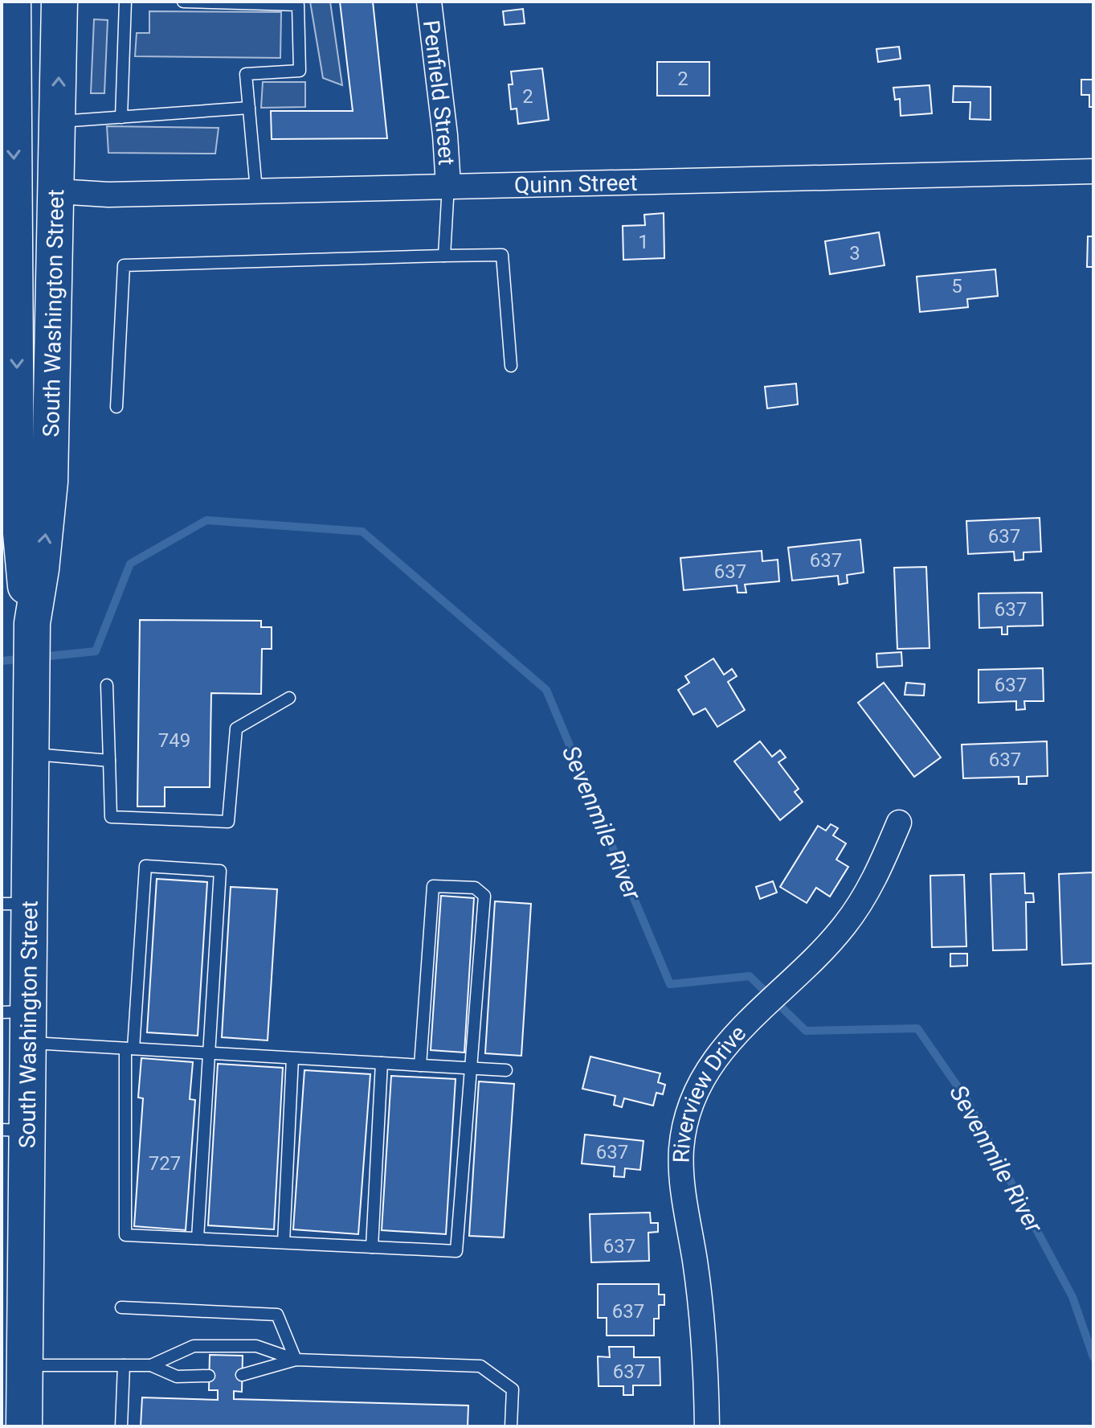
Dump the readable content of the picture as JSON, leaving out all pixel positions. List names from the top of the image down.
{
  "streets": {
    "main road": ["South Washington Street"],
    "street": ["Penfield Street", "Quinn Street", "Riverview Drive"]
  },
  "crossings": [
    ["Penfield Street", "Quinn Street"],
    ["Quinn Street", "South Washington Street"]
  ],
  "water": ["Sevenmile River"],
  "house_numbers": [
    "2",
    "2",
    "1",
    "3",
    "5",
    "637",
    "637",
    "637",
    "637",
    "637",
    "749",
    "637",
    "637",
    "727",
    "637",
    "637",
    "637"
  ]
}
